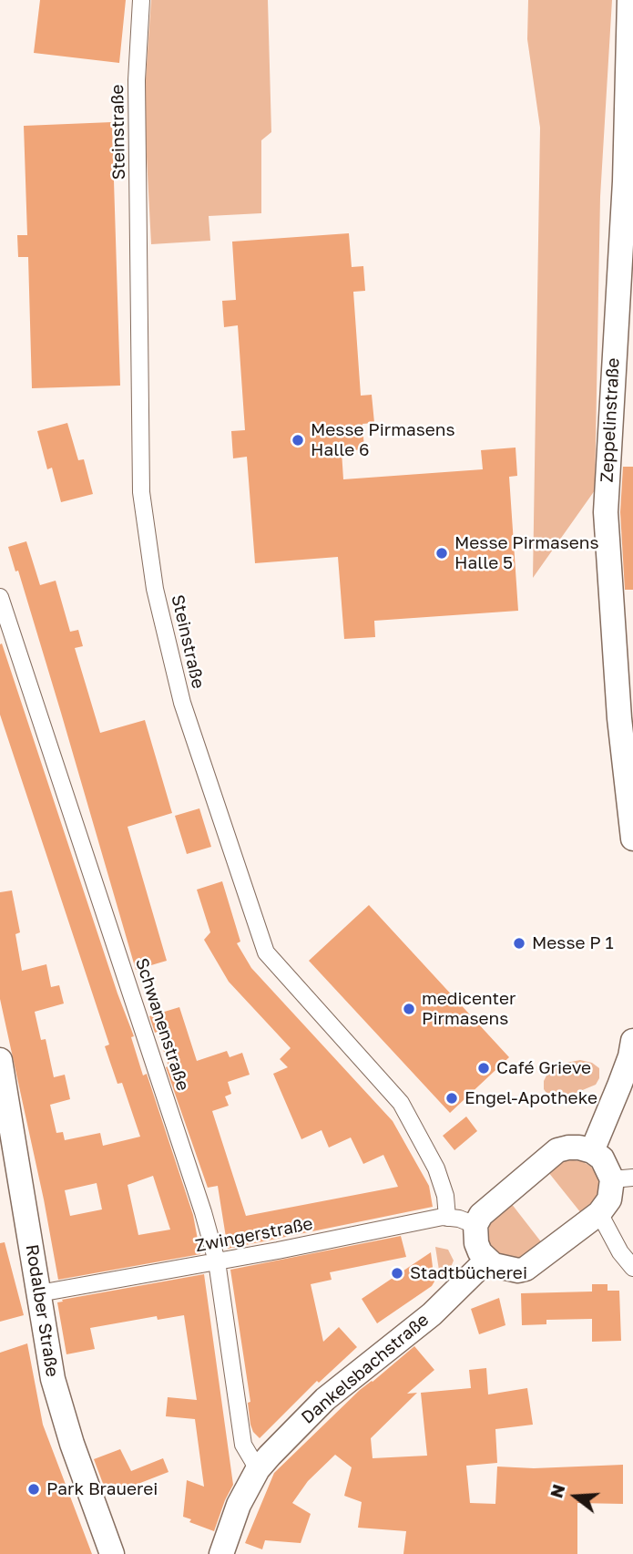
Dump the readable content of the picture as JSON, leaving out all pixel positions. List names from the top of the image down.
{
  "streets": {
    "street": [
      "Steinstraße",
      "Zeppelinstraße",
      "Schwanenstraße",
      "Zwingerstraße",
      "Rodalber Straße",
      "Dankelsbachstraße"
    ]
  },
  "crossings": [
    ["Steinstraße", "Zwingerstraße"],
    ["Schwanenstraße", "Zwingerstraße"],
    ["Schwanenstraße", "Dankelsbachstraße"],
    ["Zwingerstraße", "Rodalber Straße"]
  ],
  "places": [
    "Messe Pirmasens Halle 6",
    "Messe Pirmasens Halle 5",
    "Messe P 1",
    "medicenter Pirmasens",
    "Café Grieve",
    "Engel-Apotheke",
    "Stadtbücherei",
    "Park Brauerei"
  ],
  "north": "left"
}
